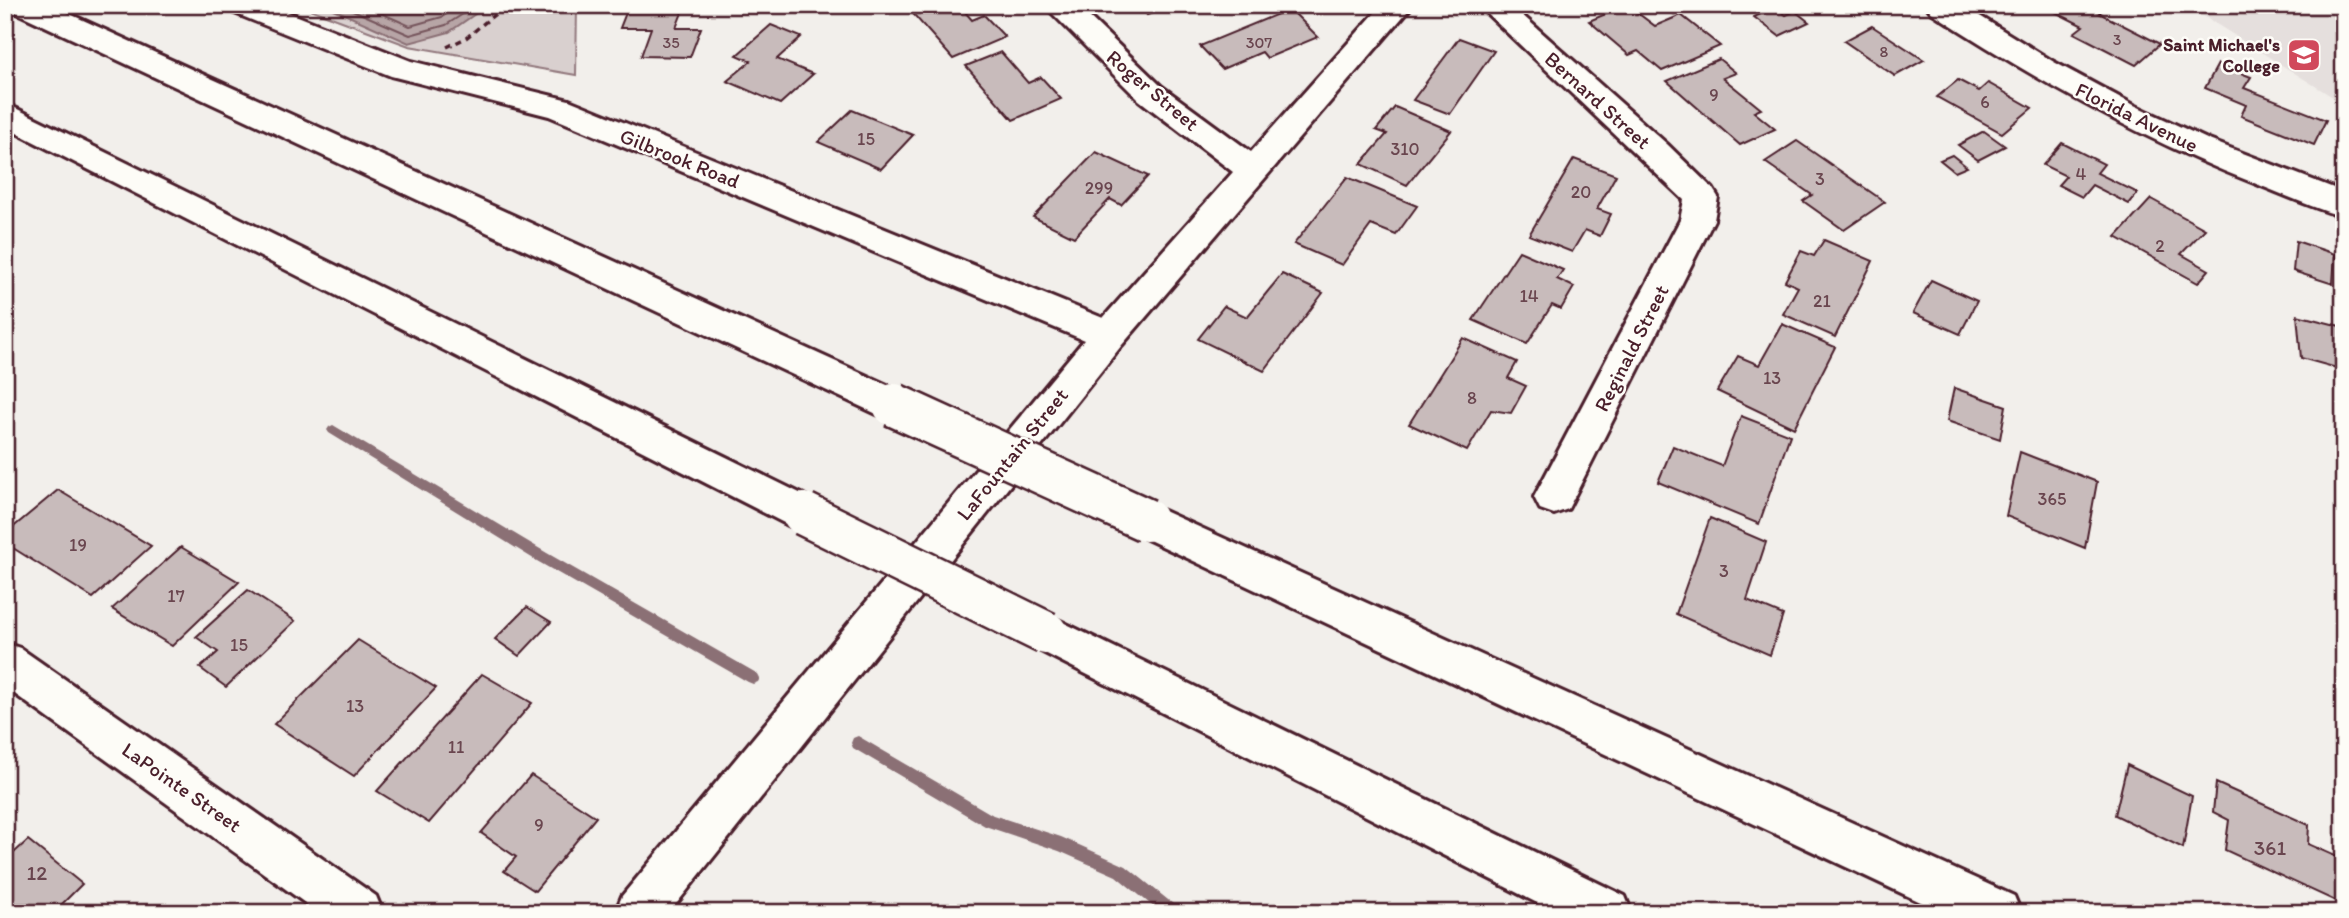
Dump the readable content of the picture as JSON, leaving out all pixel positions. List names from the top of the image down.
{
  "streets": {
    "main road": [
      "Roger Street",
      "Bernard Street",
      "Florida Avenue",
      "Gilbrook Road",
      "Reginald Street",
      "LaFountain Street",
      "LaPointe Street"
    ]
  },
  "crossings": [
    ["Roger Street", "LaFountain Street"],
    ["Bernard Street", "Reginald Street"],
    ["Gilbrook Road", "LaFountain Street"]
  ],
  "places": {
    "school or university": ["Saint Michael's College"]
  },
  "house_numbers": [
    "3",
    "35",
    "307",
    "8",
    "9",
    "6",
    "15",
    "310",
    "4",
    "3",
    "299",
    "20",
    "2",
    "14",
    "21",
    "13",
    "8",
    "365",
    "19",
    "3",
    "17",
    "15",
    "13",
    "11",
    "9",
    "361",
    "12"
  ]
}
